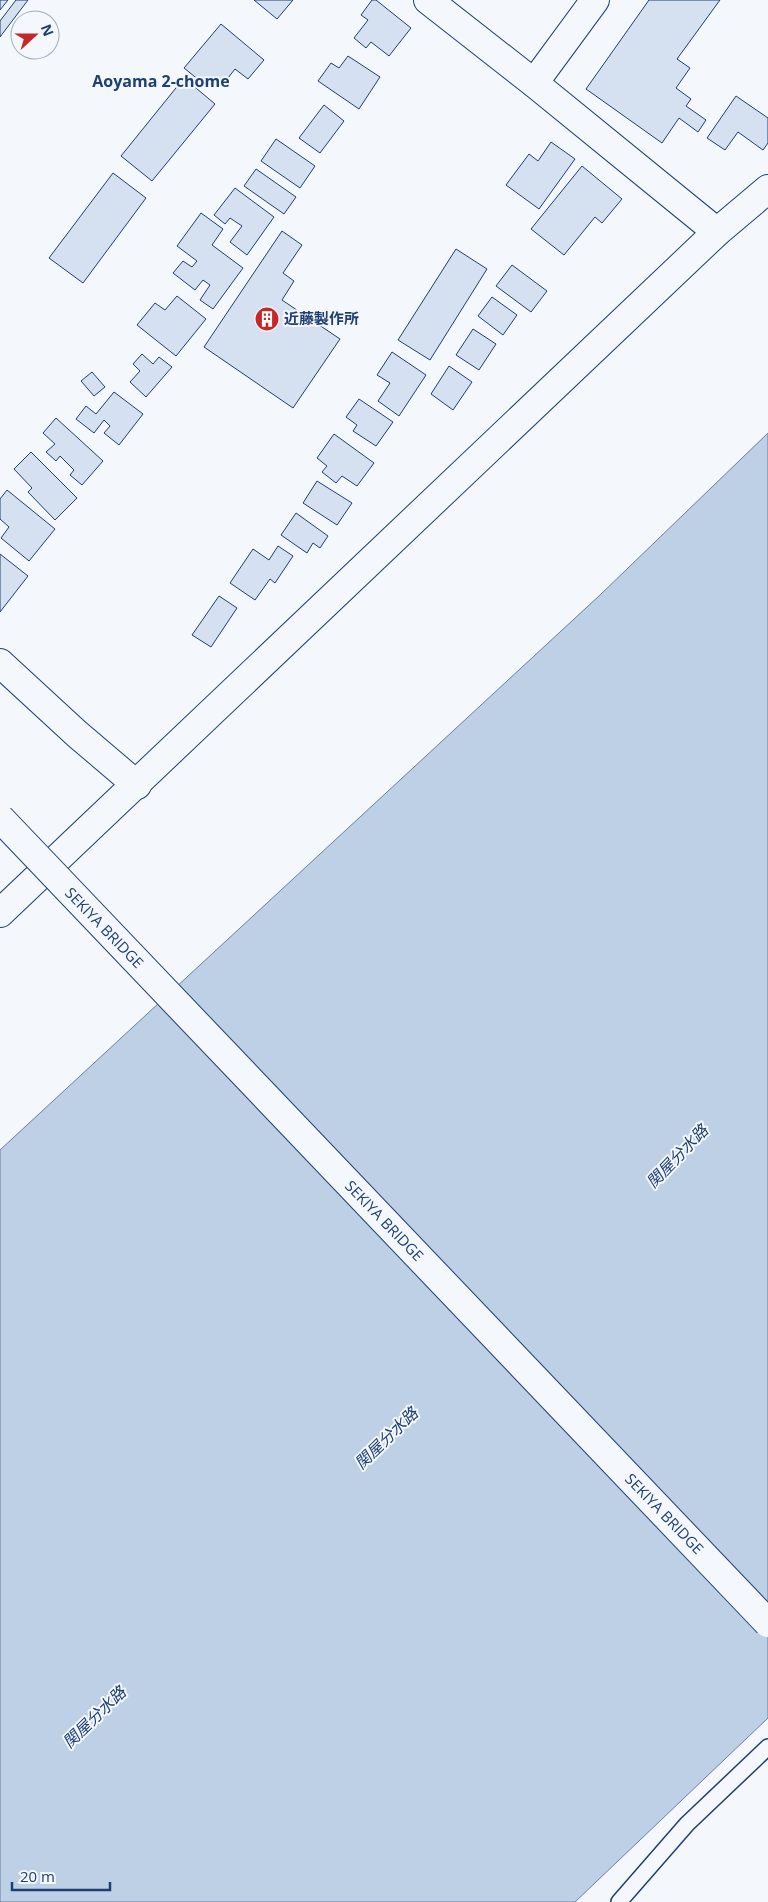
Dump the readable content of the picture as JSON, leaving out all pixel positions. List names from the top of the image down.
{
  "streets": {
    "street": ["SEKIYA BRIDGE"]
  },
  "districts": ["Aoyama 2-chome"],
  "water": ["関屋分水路"],
  "places": {
    "building": ["近藤製作所"]
  },
  "scale_bar": "20 m",
  "north": "right"
}
